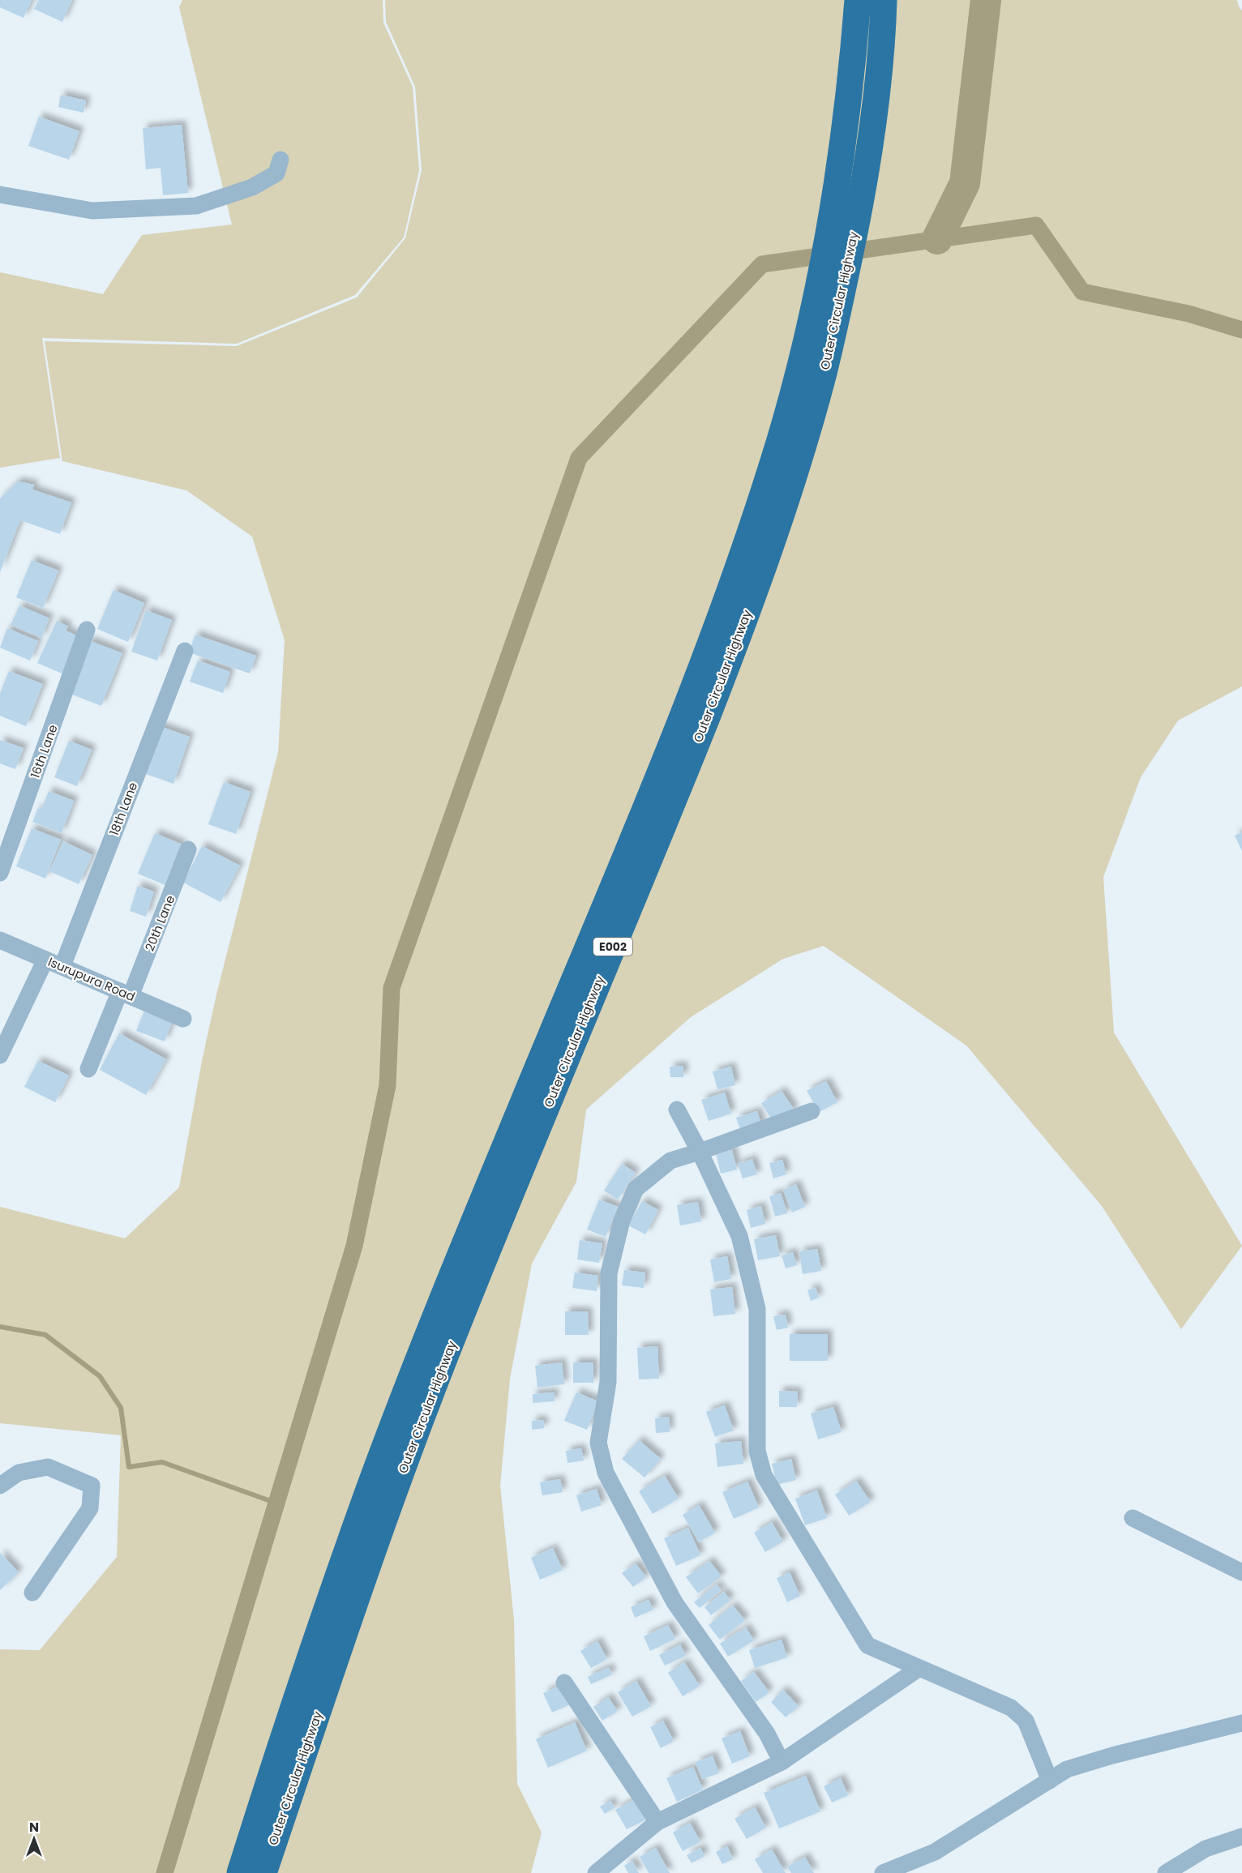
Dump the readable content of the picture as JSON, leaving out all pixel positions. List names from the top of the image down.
{
  "streets": {
    "highway": ["Outer Circular Highway", "E002"],
    "street": [
      "16th Lane",
      "18th Lane",
      "20th Lane",
      "Isurupura Road"
    ]
  },
  "crossings": [
    ["18th Lane", "Isurupura Road"],
    ["20th Lane", "Isurupura Road"]
  ],
  "north": "top"
}
